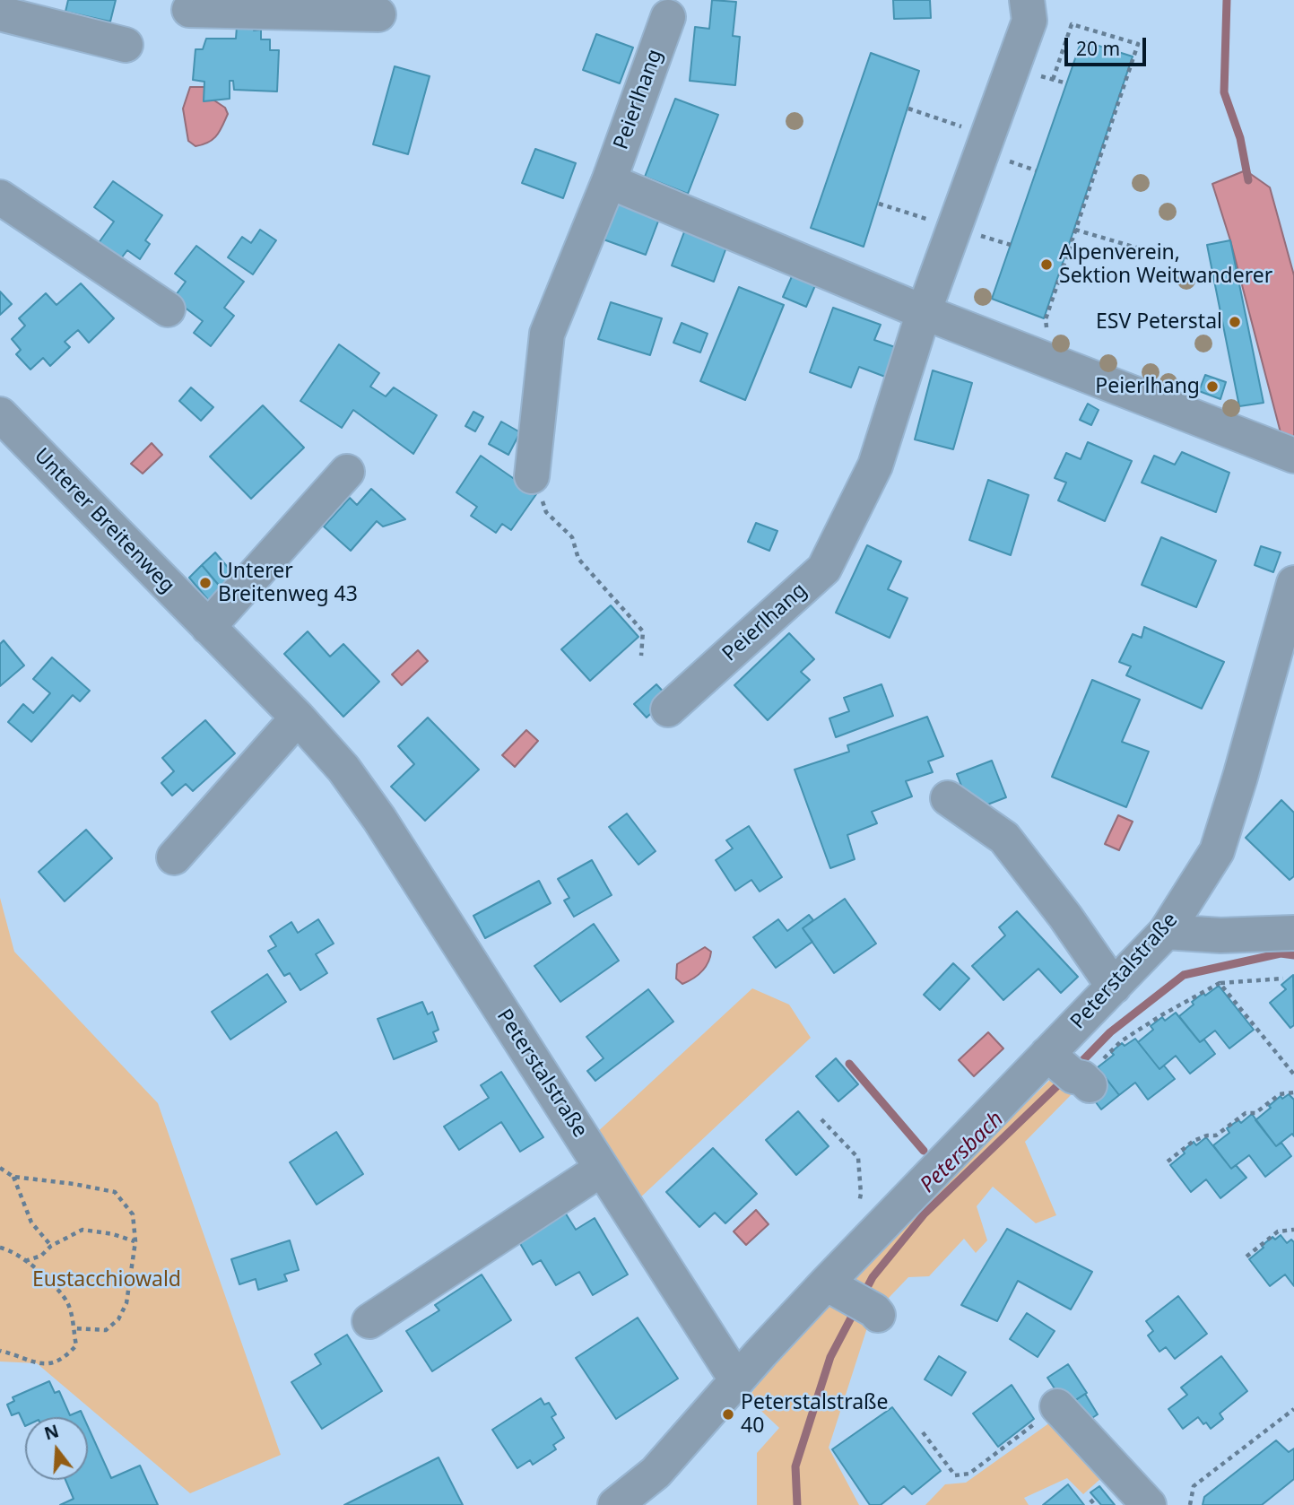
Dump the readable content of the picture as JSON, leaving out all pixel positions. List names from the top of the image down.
{
  "streets": {
    "street": ["Peierlhang", "Unterer Breitenweg", "Peterstalstraße"]
  },
  "crossings": [
    ["Unterer Breitenweg", "Peterstalstraße"]
  ],
  "water": ["Petersbach"],
  "parks": ["Eustacchiowald"],
  "places": [
    "Alpenverein, Sektion Weitwanderer",
    "ESV Peterstal",
    "Peierlhang",
    "Unterer Breitenweg 43",
    "Peterstalstraße 40"
  ],
  "scale_bar": "20 m",
  "north": "top"
}
